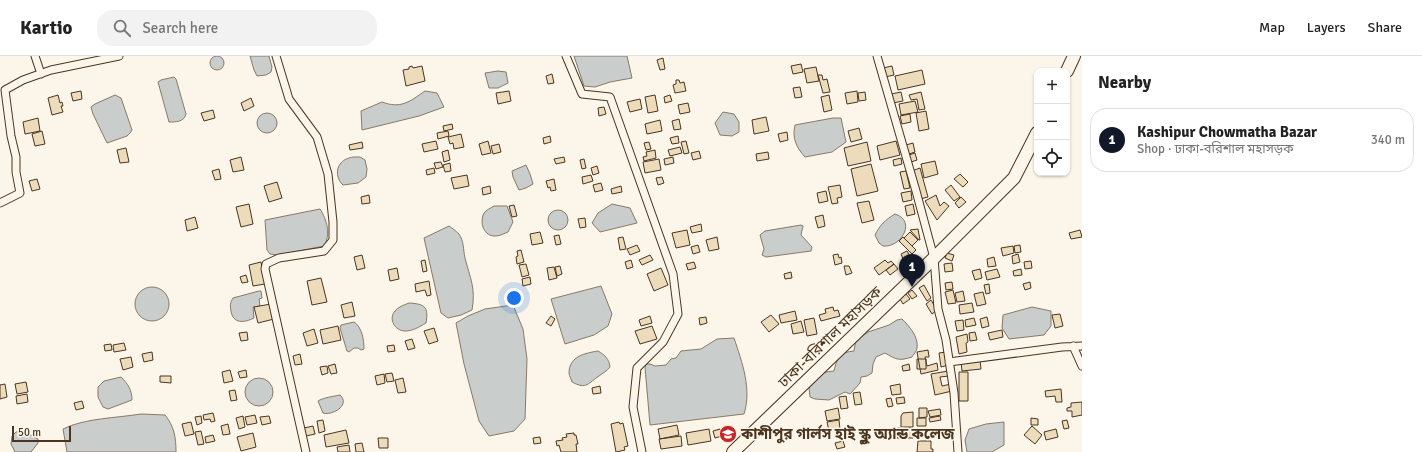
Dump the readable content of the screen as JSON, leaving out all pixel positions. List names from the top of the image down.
{
  "streets": {
    "highway": ["ঢাকা-বরিশাল মহাসড়ক"]
  },
  "places": {
    "school or university": ["কাশীপুর গার্লস হাই স্কুল অ্যান্ড কলেজ"]
  },
  "scale_bar": "50 m",
  "page": {
    "header": "Kartio",
    "search": "Search here",
    "nav": ["Map", "Layers", "Share"],
    "heading": "Nearby",
    "map_buttons": ["+", "−"],
    "list": [
      {
        "mark": "1",
        "name": "Kashipur Chowmatha Bazar",
        "note": "Shop · ঢাকা-বরিশাল মহাসড়ক",
        "value": "340 m"
      }
    ],
    "pins": "1",
    "scale": "50 m"
  }
}
